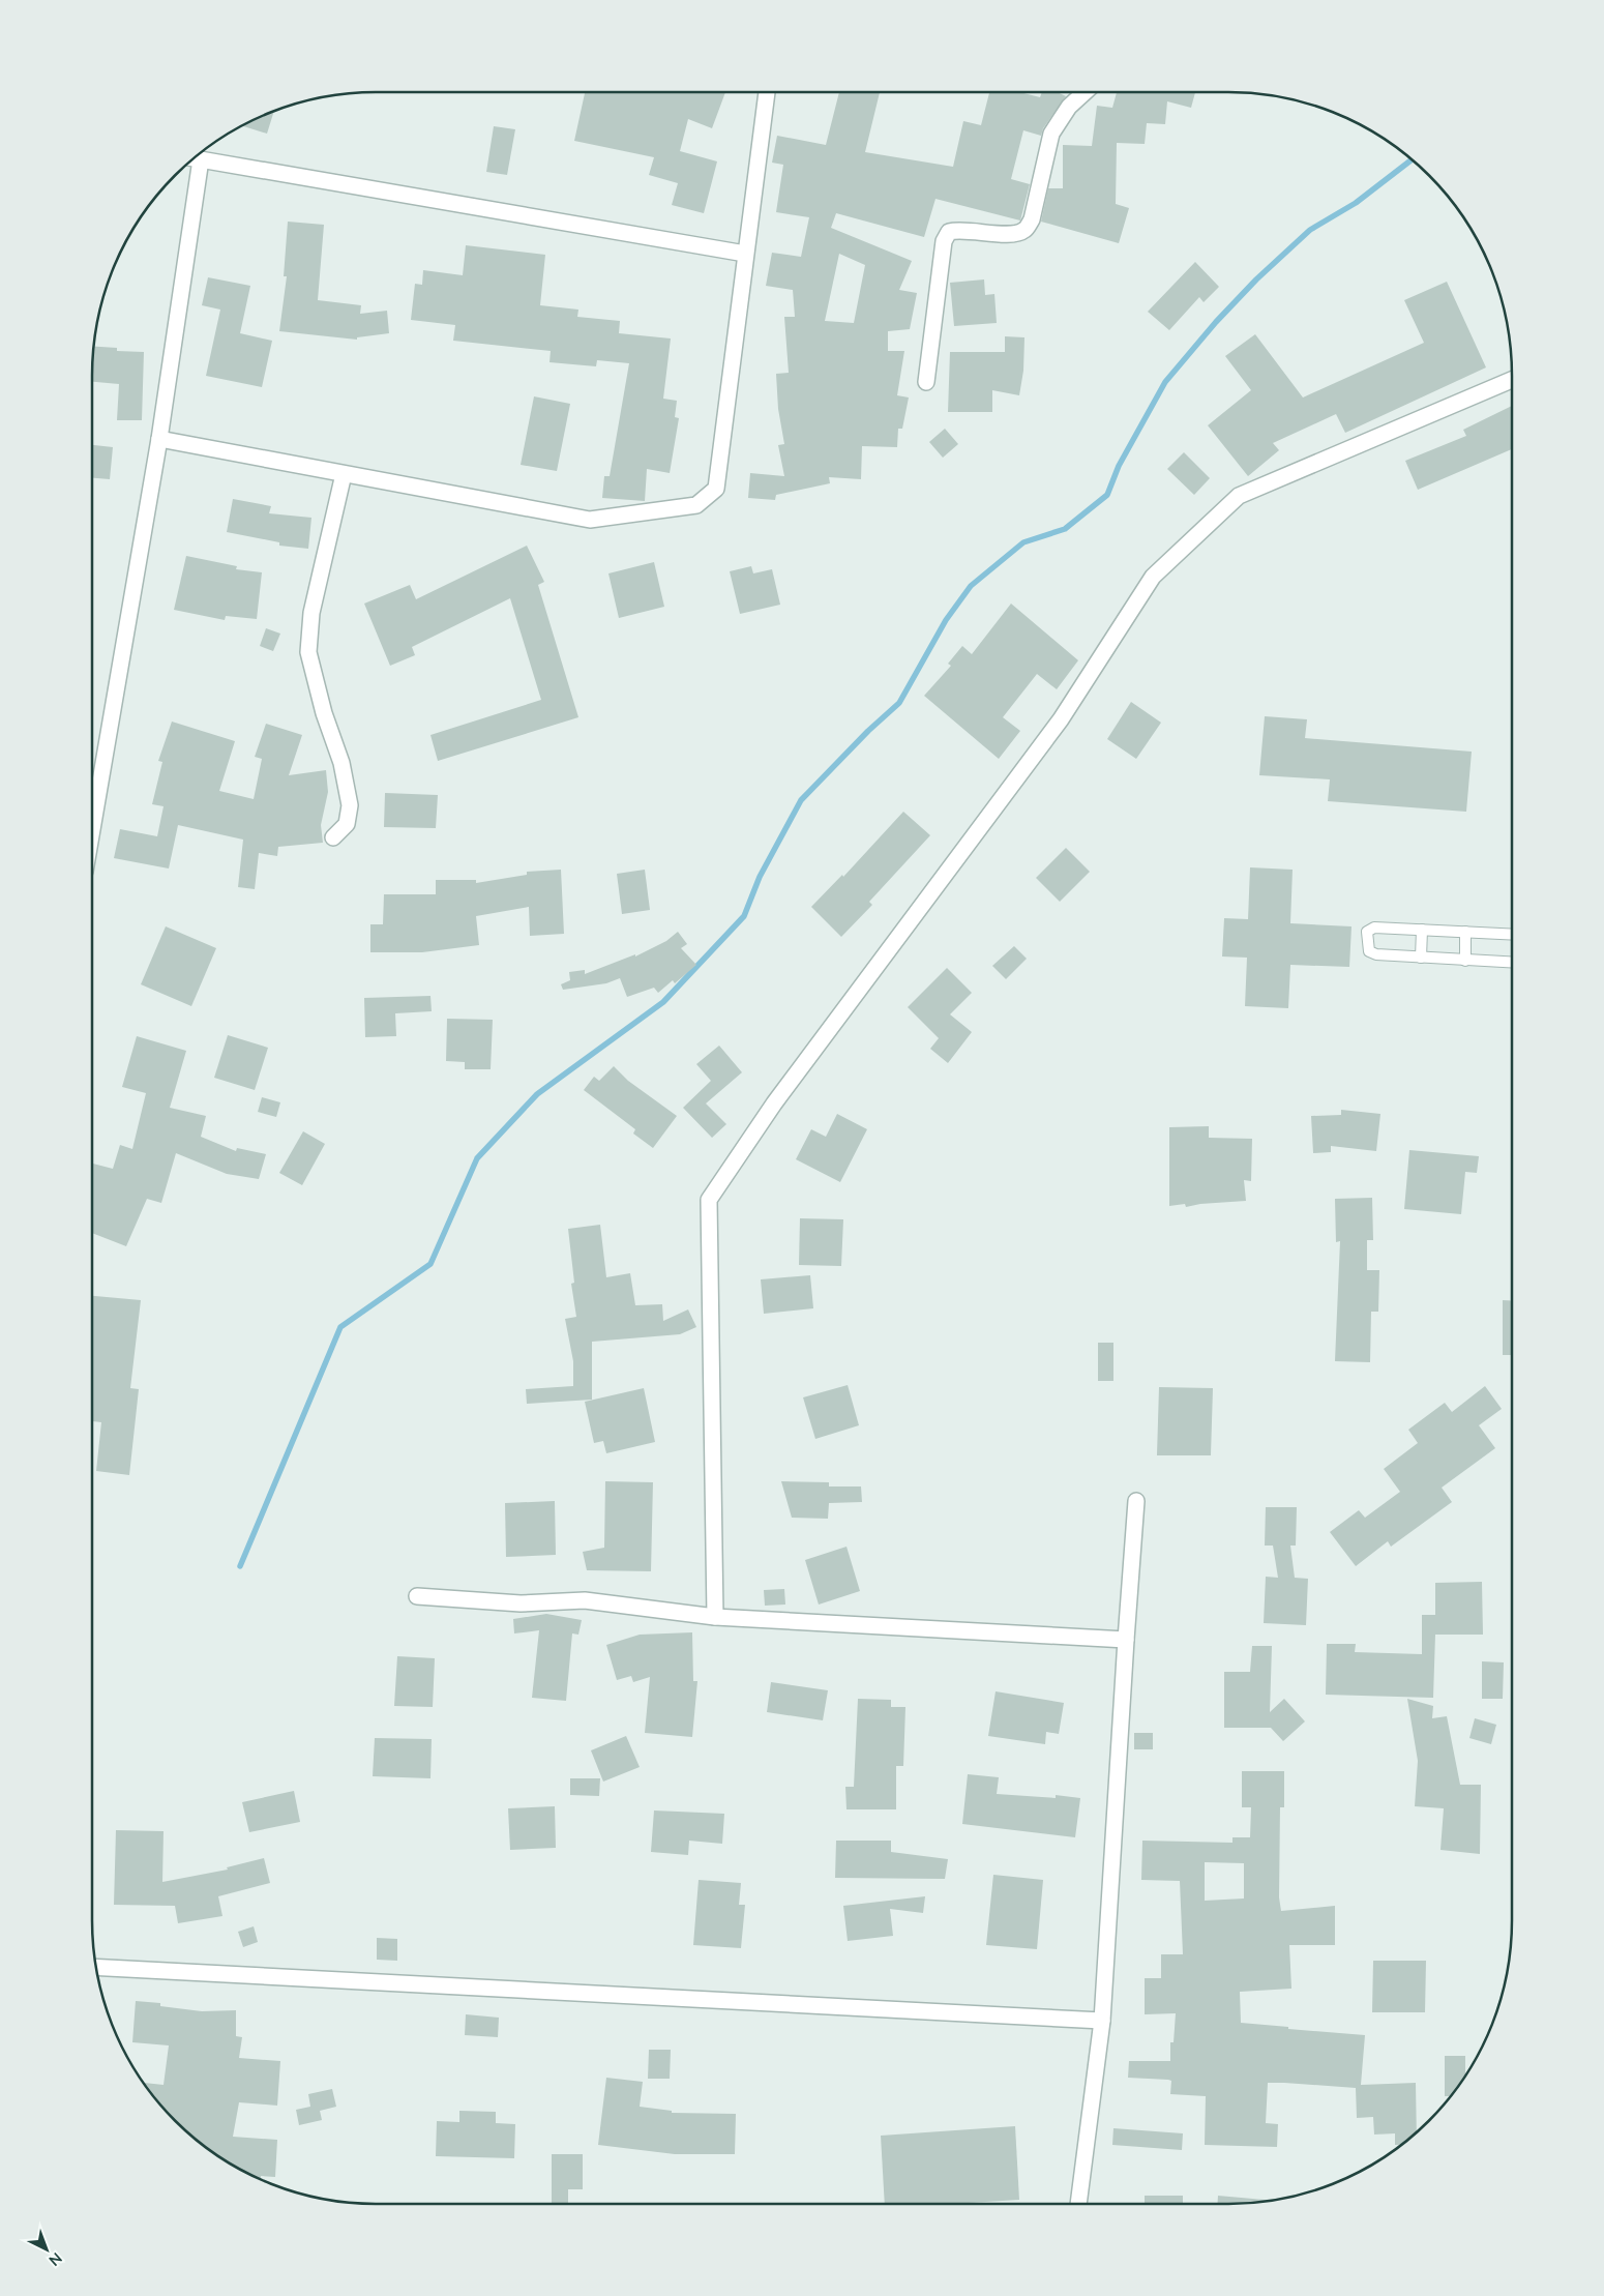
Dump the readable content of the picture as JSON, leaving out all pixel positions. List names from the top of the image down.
{
  "north": "bottom right"
}
